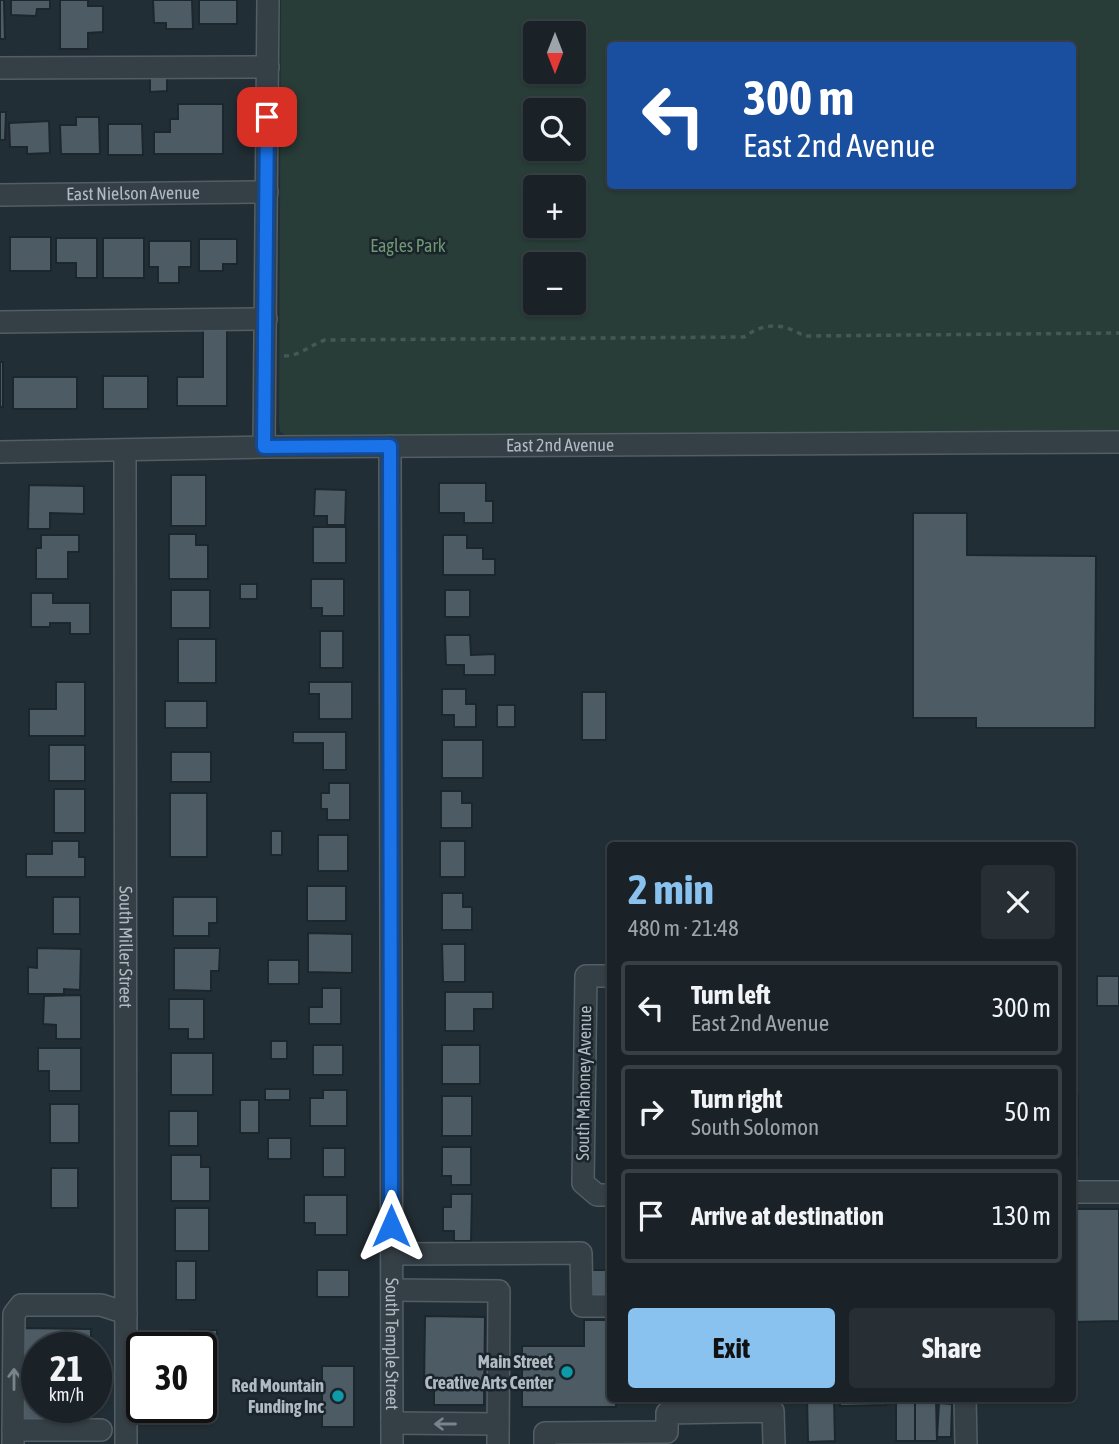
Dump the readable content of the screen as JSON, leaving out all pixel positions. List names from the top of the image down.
{
  "streets": {
    "street": [
      "East Nielson Avenue",
      "East 2nd Avenue",
      "South Miller Street",
      "South Mahoney Avenue",
      "South Temple Street"
    ]
  },
  "crossings": [
    ["East 2nd Avenue", "South Miller Street"],
    ["East 2nd Avenue", "South Temple Street"]
  ],
  "parks": ["Eagles Park"],
  "places": ["Main Street Creative Arts Center", "Red Mountain Funding Inc"],
  "north": "bottom",
  "page": {
    "map_buttons": ["+", "−"],
    "turn": ["300 m", "East 2nd Avenue"],
    "heading": ["2 min", "480 m · 21:48"],
    "list": [
      {
        "name": "Turn left",
        "note": "East 2nd Avenue",
        "value": "300 m"
      },
      {
        "name": "Turn right",
        "note": "South Solomon",
        "value": "50 m"
      },
      {
        "name": "Arrive at destination",
        "value": "130 m"
      }
    ],
    "buttons": ["Exit", "Share"],
    "speed": "21 km/h",
    "limit": "30"
  }
}
